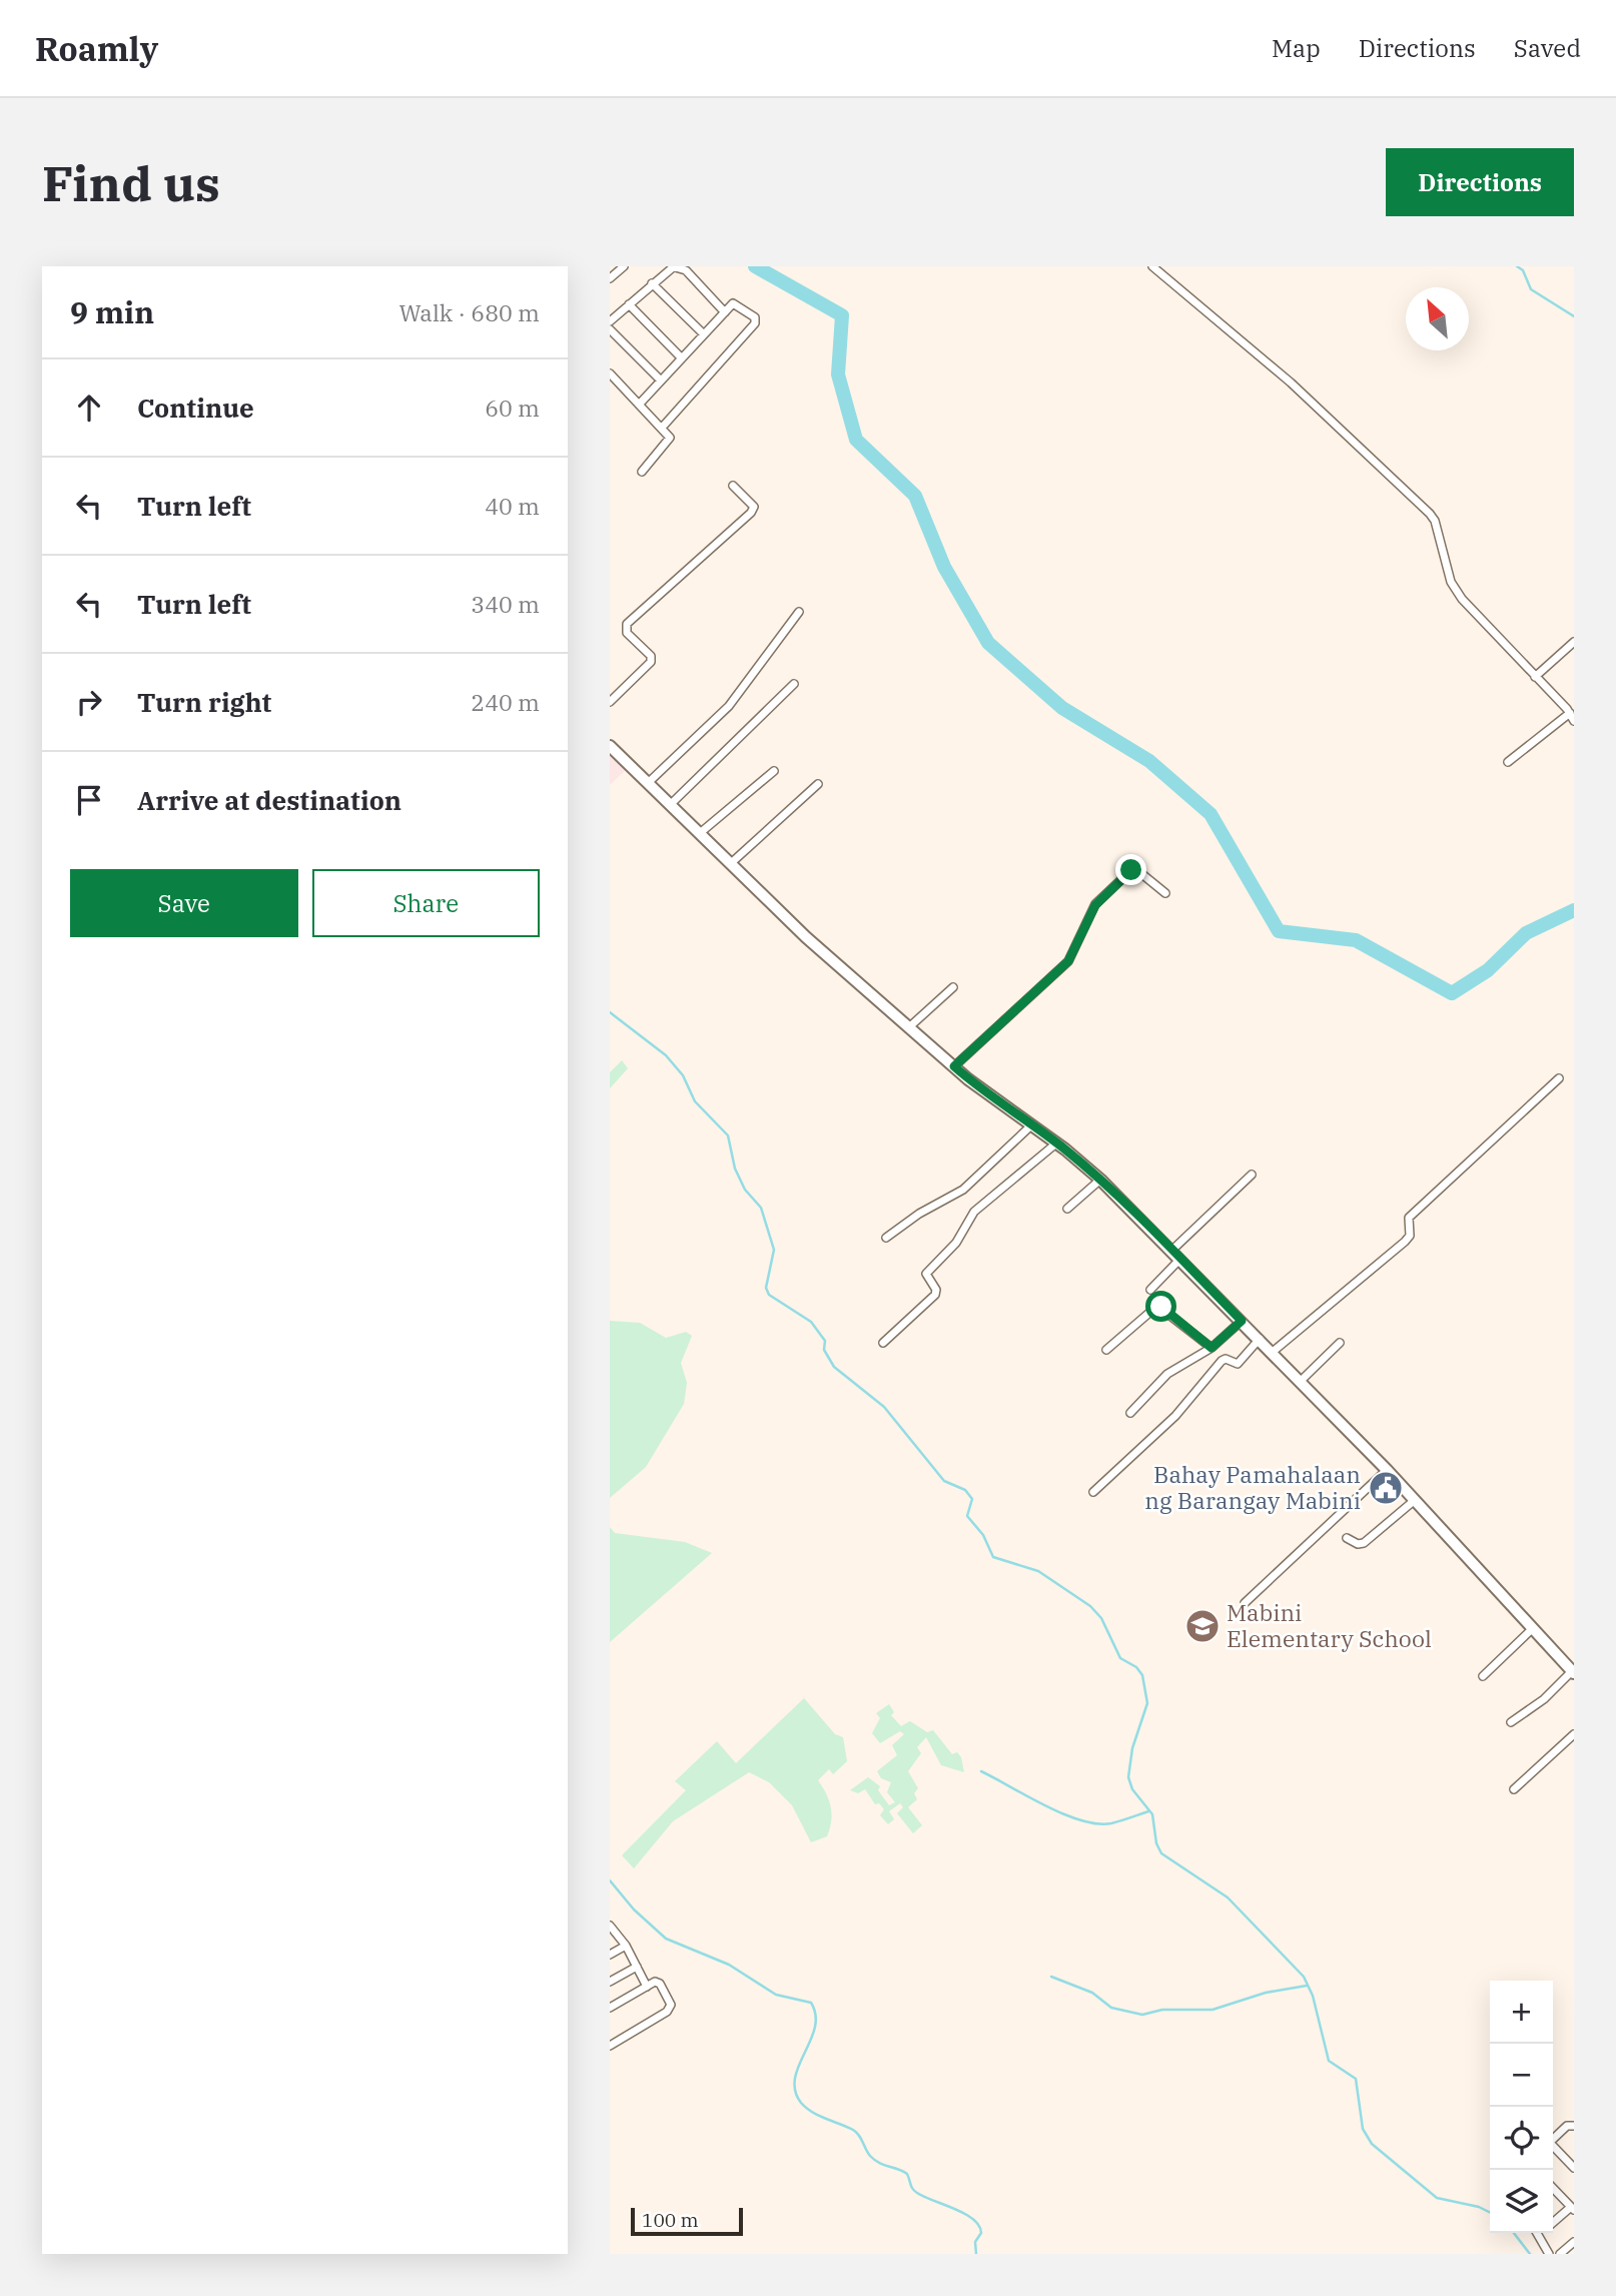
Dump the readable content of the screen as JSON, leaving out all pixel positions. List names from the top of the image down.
{
  "places": {
    "public building": ["Bahay Pamahalaan ng Barangay Mabini"],
    "school or university": ["Mabini Elementary School"]
  },
  "scale_bar": "100 m",
  "north": "top left",
  "page": {
    "header": "Roamly",
    "nav": ["Map", "Directions", "Saved"],
    "buttons": [
      "Directions",
      ["Save", "Share"]
    ],
    "title": "Find us",
    "heading": ["9 min", "Walk · 680 m"],
    "list": [
      ["Continue", "60 m"],
      ["Turn left", "40 m"],
      ["Turn left", "340 m"],
      ["Turn right", "240 m"],
      "Arrive at destination"
    ],
    "map_buttons": ["+", "−"],
    "scale": "100 m"
  }
}
